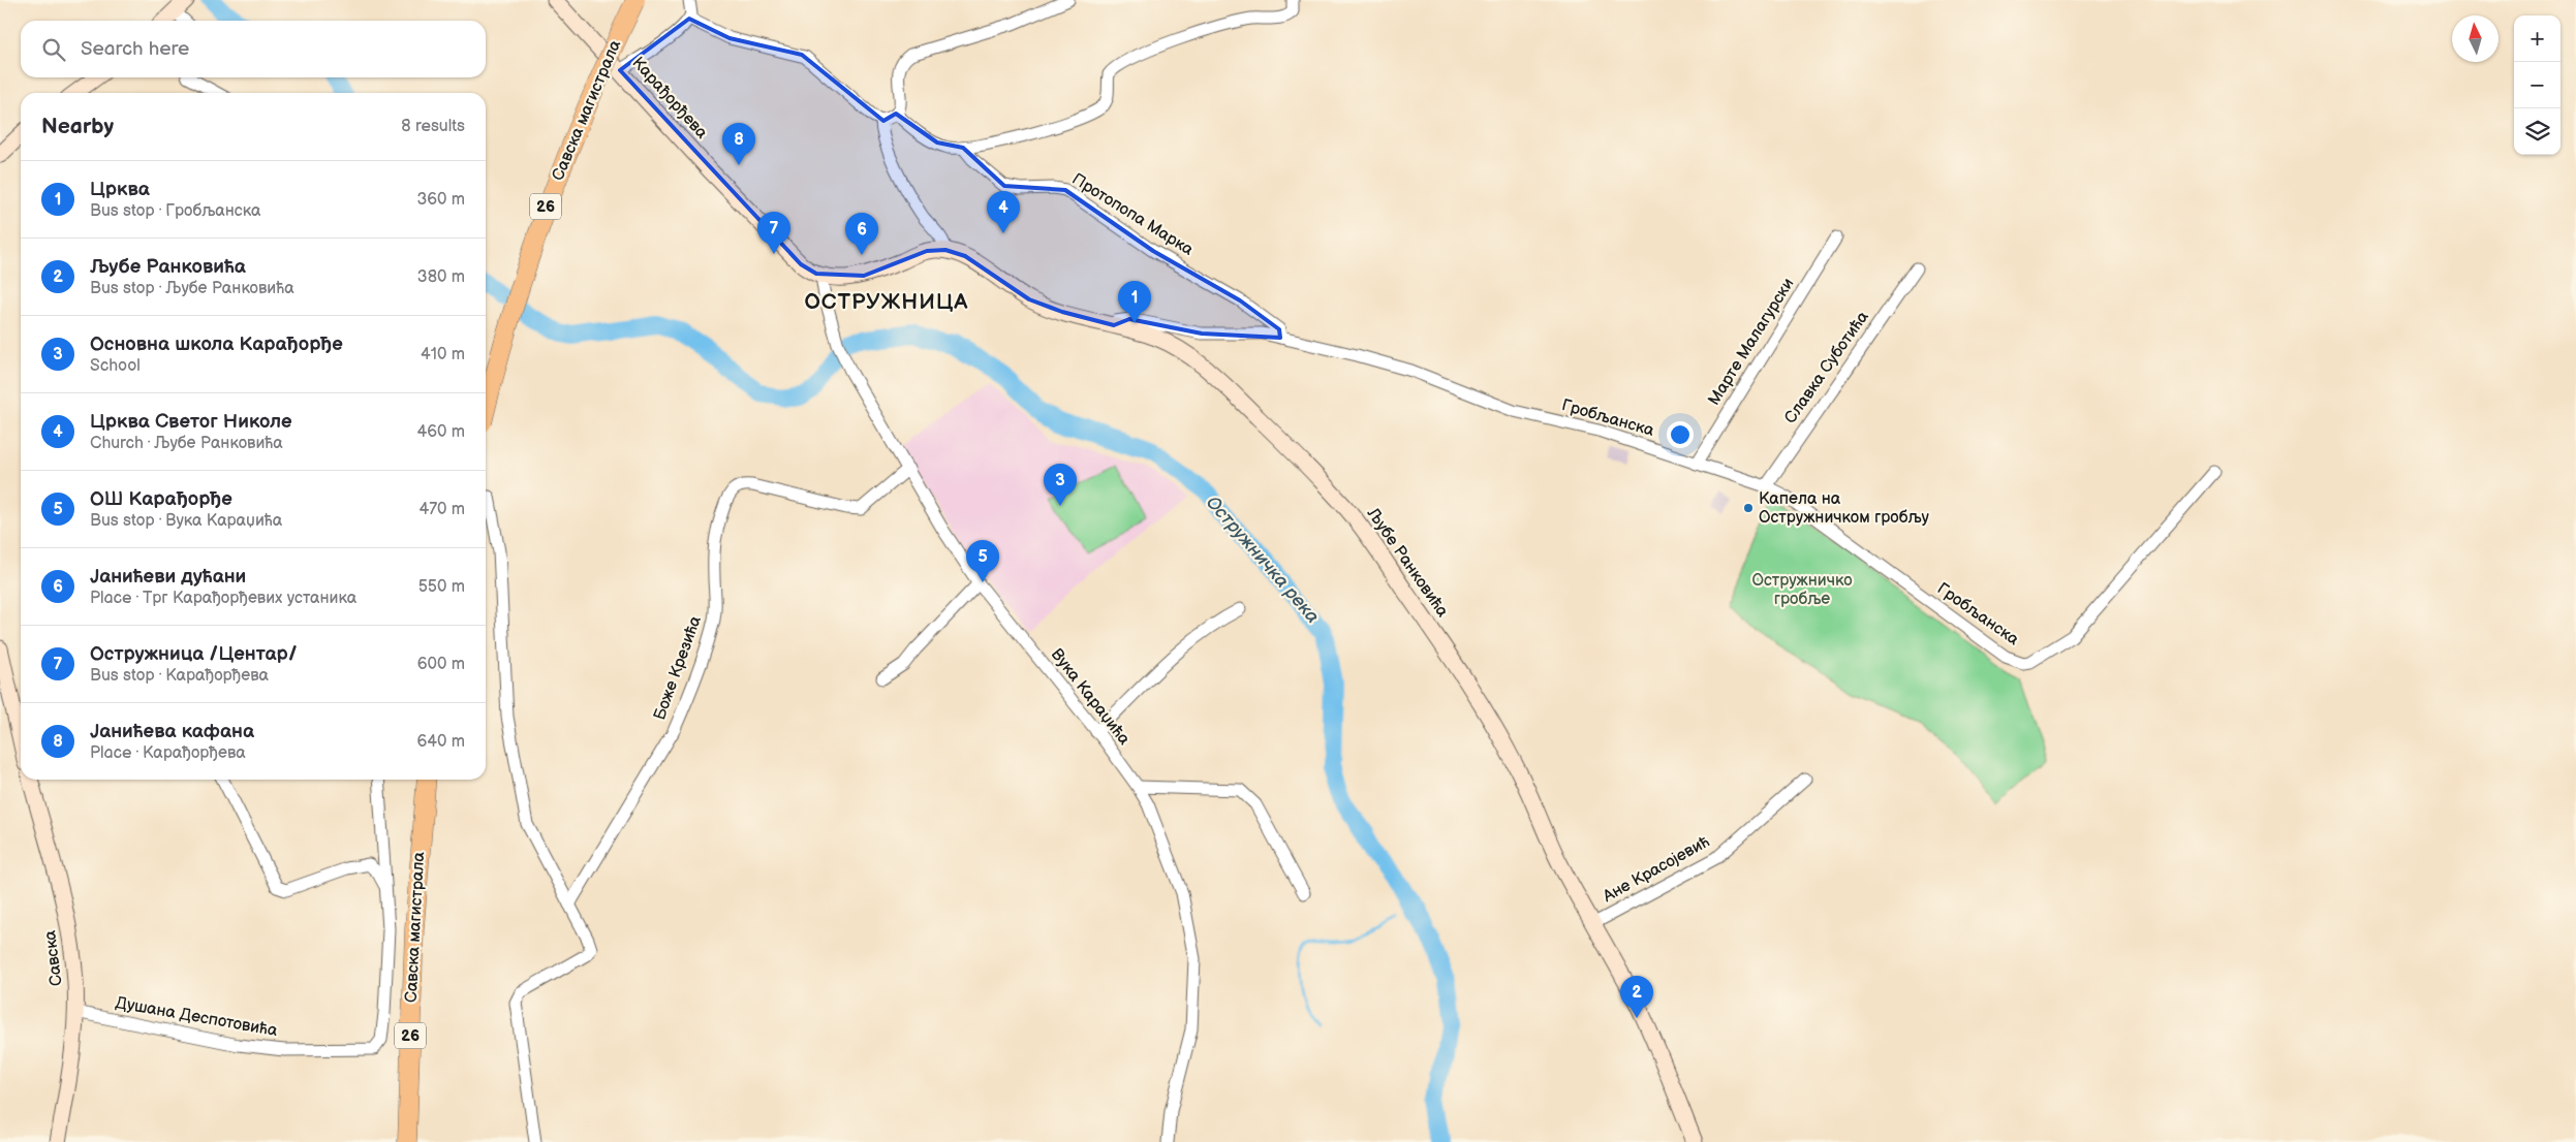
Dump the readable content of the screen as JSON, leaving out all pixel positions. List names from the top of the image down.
{
  "streets": {
    "main road": ["Савска магистрала", "26"],
    "street": [
      "Карађорђева",
      "Протопопа Марка",
      "Марте Малагурски",
      "Славка Суботића",
      "Гробљанска",
      "Љубе Ранковића",
      "Боже Крезића",
      "Вука Караџића",
      "Ане Красојевић",
      "Савска",
      "Душана Деспотовића"
    ]
  },
  "crossings": [
    ["Карађорђева", "Љубе Ранковића"],
    ["Карађорђева", "Вука Караџића"],
    ["Протопопа Марка", "Гробљанска"],
    ["Марте Малагурски", "Гробљанска"],
    ["Славка Суботића", "Гробљанска"],
    ["Гробљанска", "Љубе Ранковића"],
    ["Љубе Ранковића", "Вука Караџића"],
    ["Љубе Ранковића", "Ане Красојевић"],
    ["Боже Крезића", "Вука Караџића"],
    ["Савска", "Душана Деспотовића"]
  ],
  "districts": ["ОСТРУЖНИЦА"],
  "water": ["Остружничка река"],
  "parks": ["Остружничко гробље"],
  "places": ["Капела на Остружничком гробљу"],
  "north": "top",
  "page": {
    "map_buttons": ["+", "−"],
    "search": "Search here",
    "heading": ["Nearby", "8 results"],
    "pins": [
      "8",
      "4",
      "7",
      "6",
      "1",
      "3",
      "5",
      "2"
    ],
    "list": [
      {
        "mark": "1",
        "name": "Црква",
        "note": "Bus stop · Гробљанска",
        "value": "360 m"
      },
      {
        "mark": "2",
        "name": "Љубе Ранковића",
        "note": "Bus stop · Љубе Ранковића",
        "value": "380 m"
      },
      {
        "mark": "3",
        "name": "Основна школа Карађорђе",
        "note": "School",
        "value": "410 m"
      },
      {
        "mark": "4",
        "name": "Црква Светог Николе",
        "note": "Church · Љубе Ранковића",
        "value": "460 m"
      },
      {
        "mark": "5",
        "name": "ОШ Карађорђе",
        "note": "Bus stop · Вука Караџића",
        "value": "470 m"
      },
      {
        "mark": "6",
        "name": "Јанићеви дућани",
        "note": "Place · Трг Карађорђевих устаника",
        "value": "550 m"
      },
      {
        "mark": "7",
        "name": "Остружница /Центар/",
        "note": "Bus stop · Карађорђева",
        "value": "600 m"
      },
      {
        "mark": "8",
        "name": "Јанићева кафана",
        "note": "Place · Карађорђева",
        "value": "640 m"
      }
    ]
  }
}
